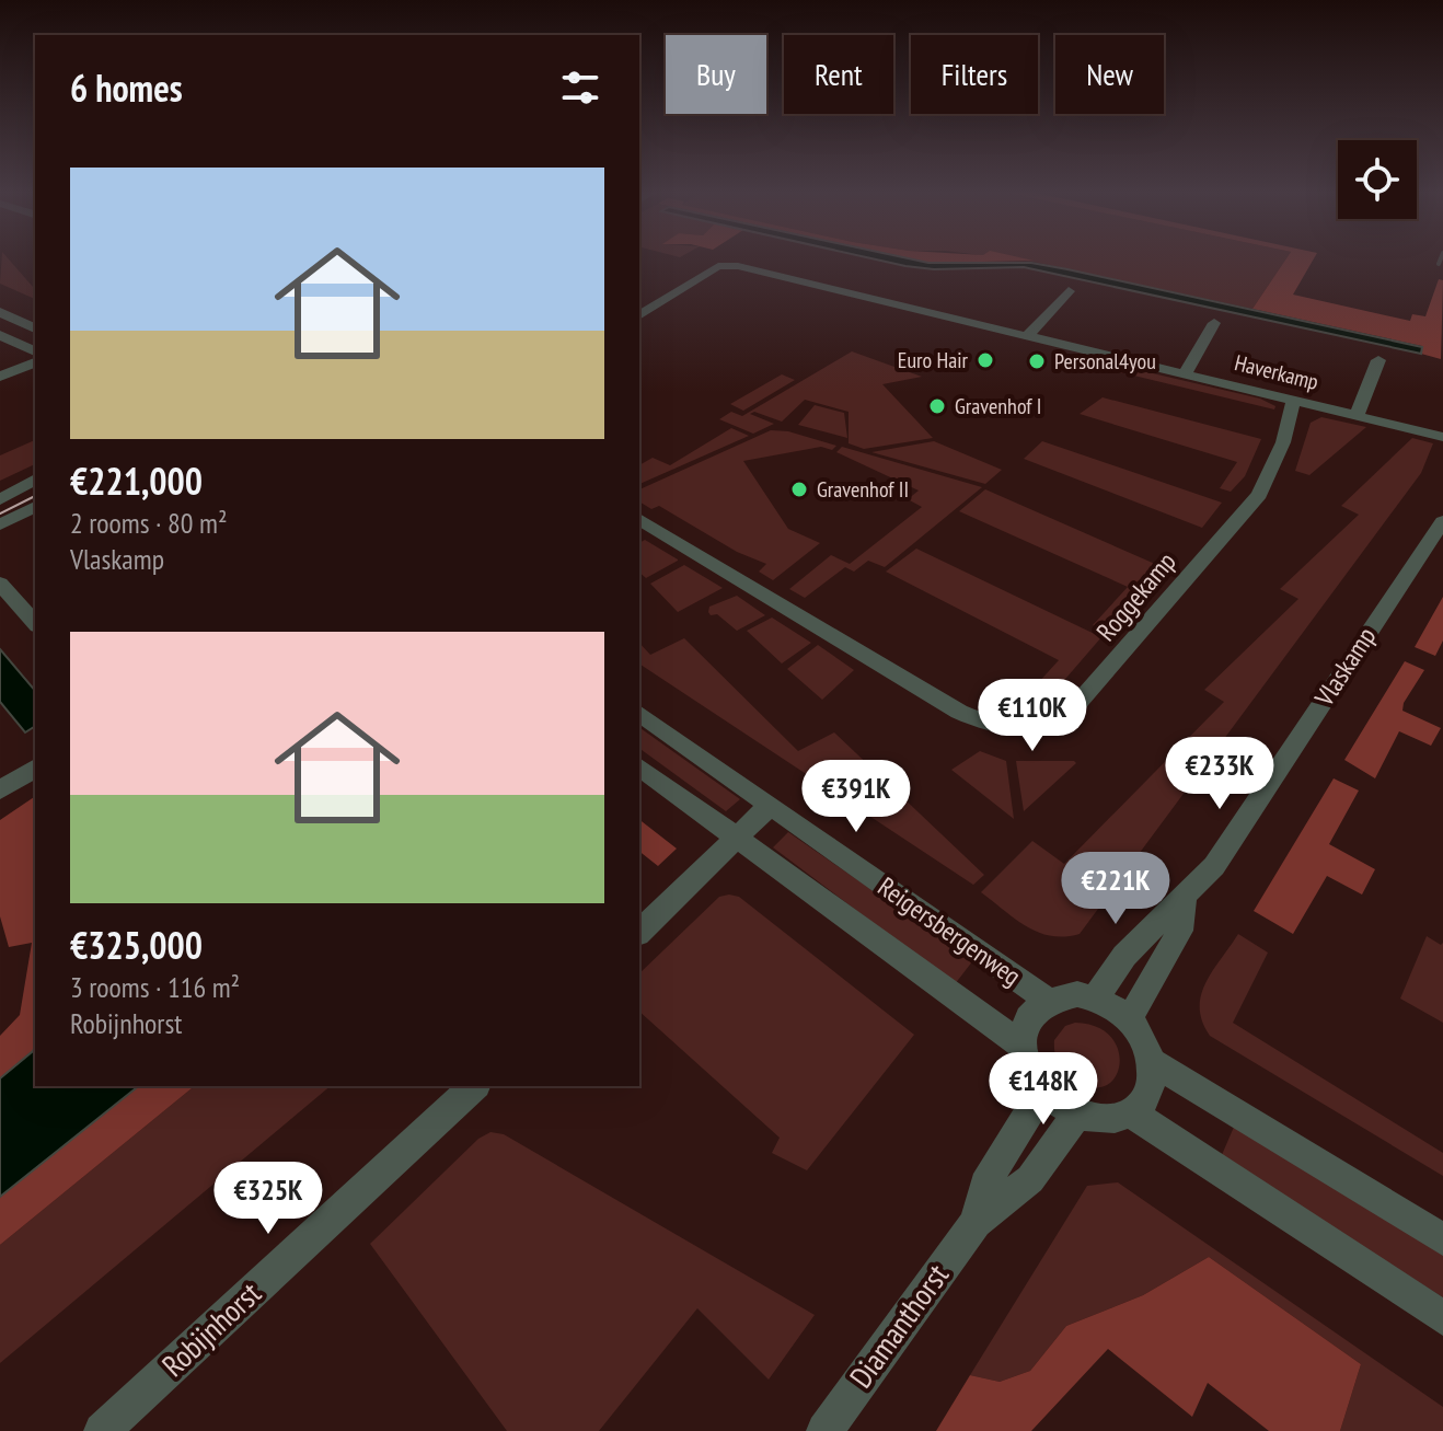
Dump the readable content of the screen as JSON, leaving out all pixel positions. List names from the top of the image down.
{
  "streets": {
    "street": [
      "Haverkamp",
      "Roggekamp",
      "Vlaskamp",
      "Reigersbergenweg",
      "Diamanthorst",
      "Robijnhorst"
    ]
  },
  "crossings": [
    ["Haverkamp", "Roggekamp"],
    ["Vlaskamp", "Reigersbergenweg"],
    ["Vlaskamp", "Diamanthorst"],
    ["Reigersbergenweg", "Diamanthorst"]
  ],
  "places": [
    "Euro Hair",
    "Personal4you",
    "Gravenhof I",
    "Gravenhof II"
  ],
  "page": {
    "chip": [
      "Buy",
      "Rent",
      "Filters",
      "New"
    ],
    "heading": "6 homes",
    "list": [
      {
        "name": "€221,000",
        "note": "2 rooms · 80 m² · Vlaskamp"
      },
      {
        "name": "€325,000",
        "note": "3 rooms · 116 m² · Robijnhorst"
      }
    ],
    "price": [
      "€110K",
      "€233K",
      "€391K",
      "€221K",
      "€148K",
      "€325K"
    ]
  }
}
